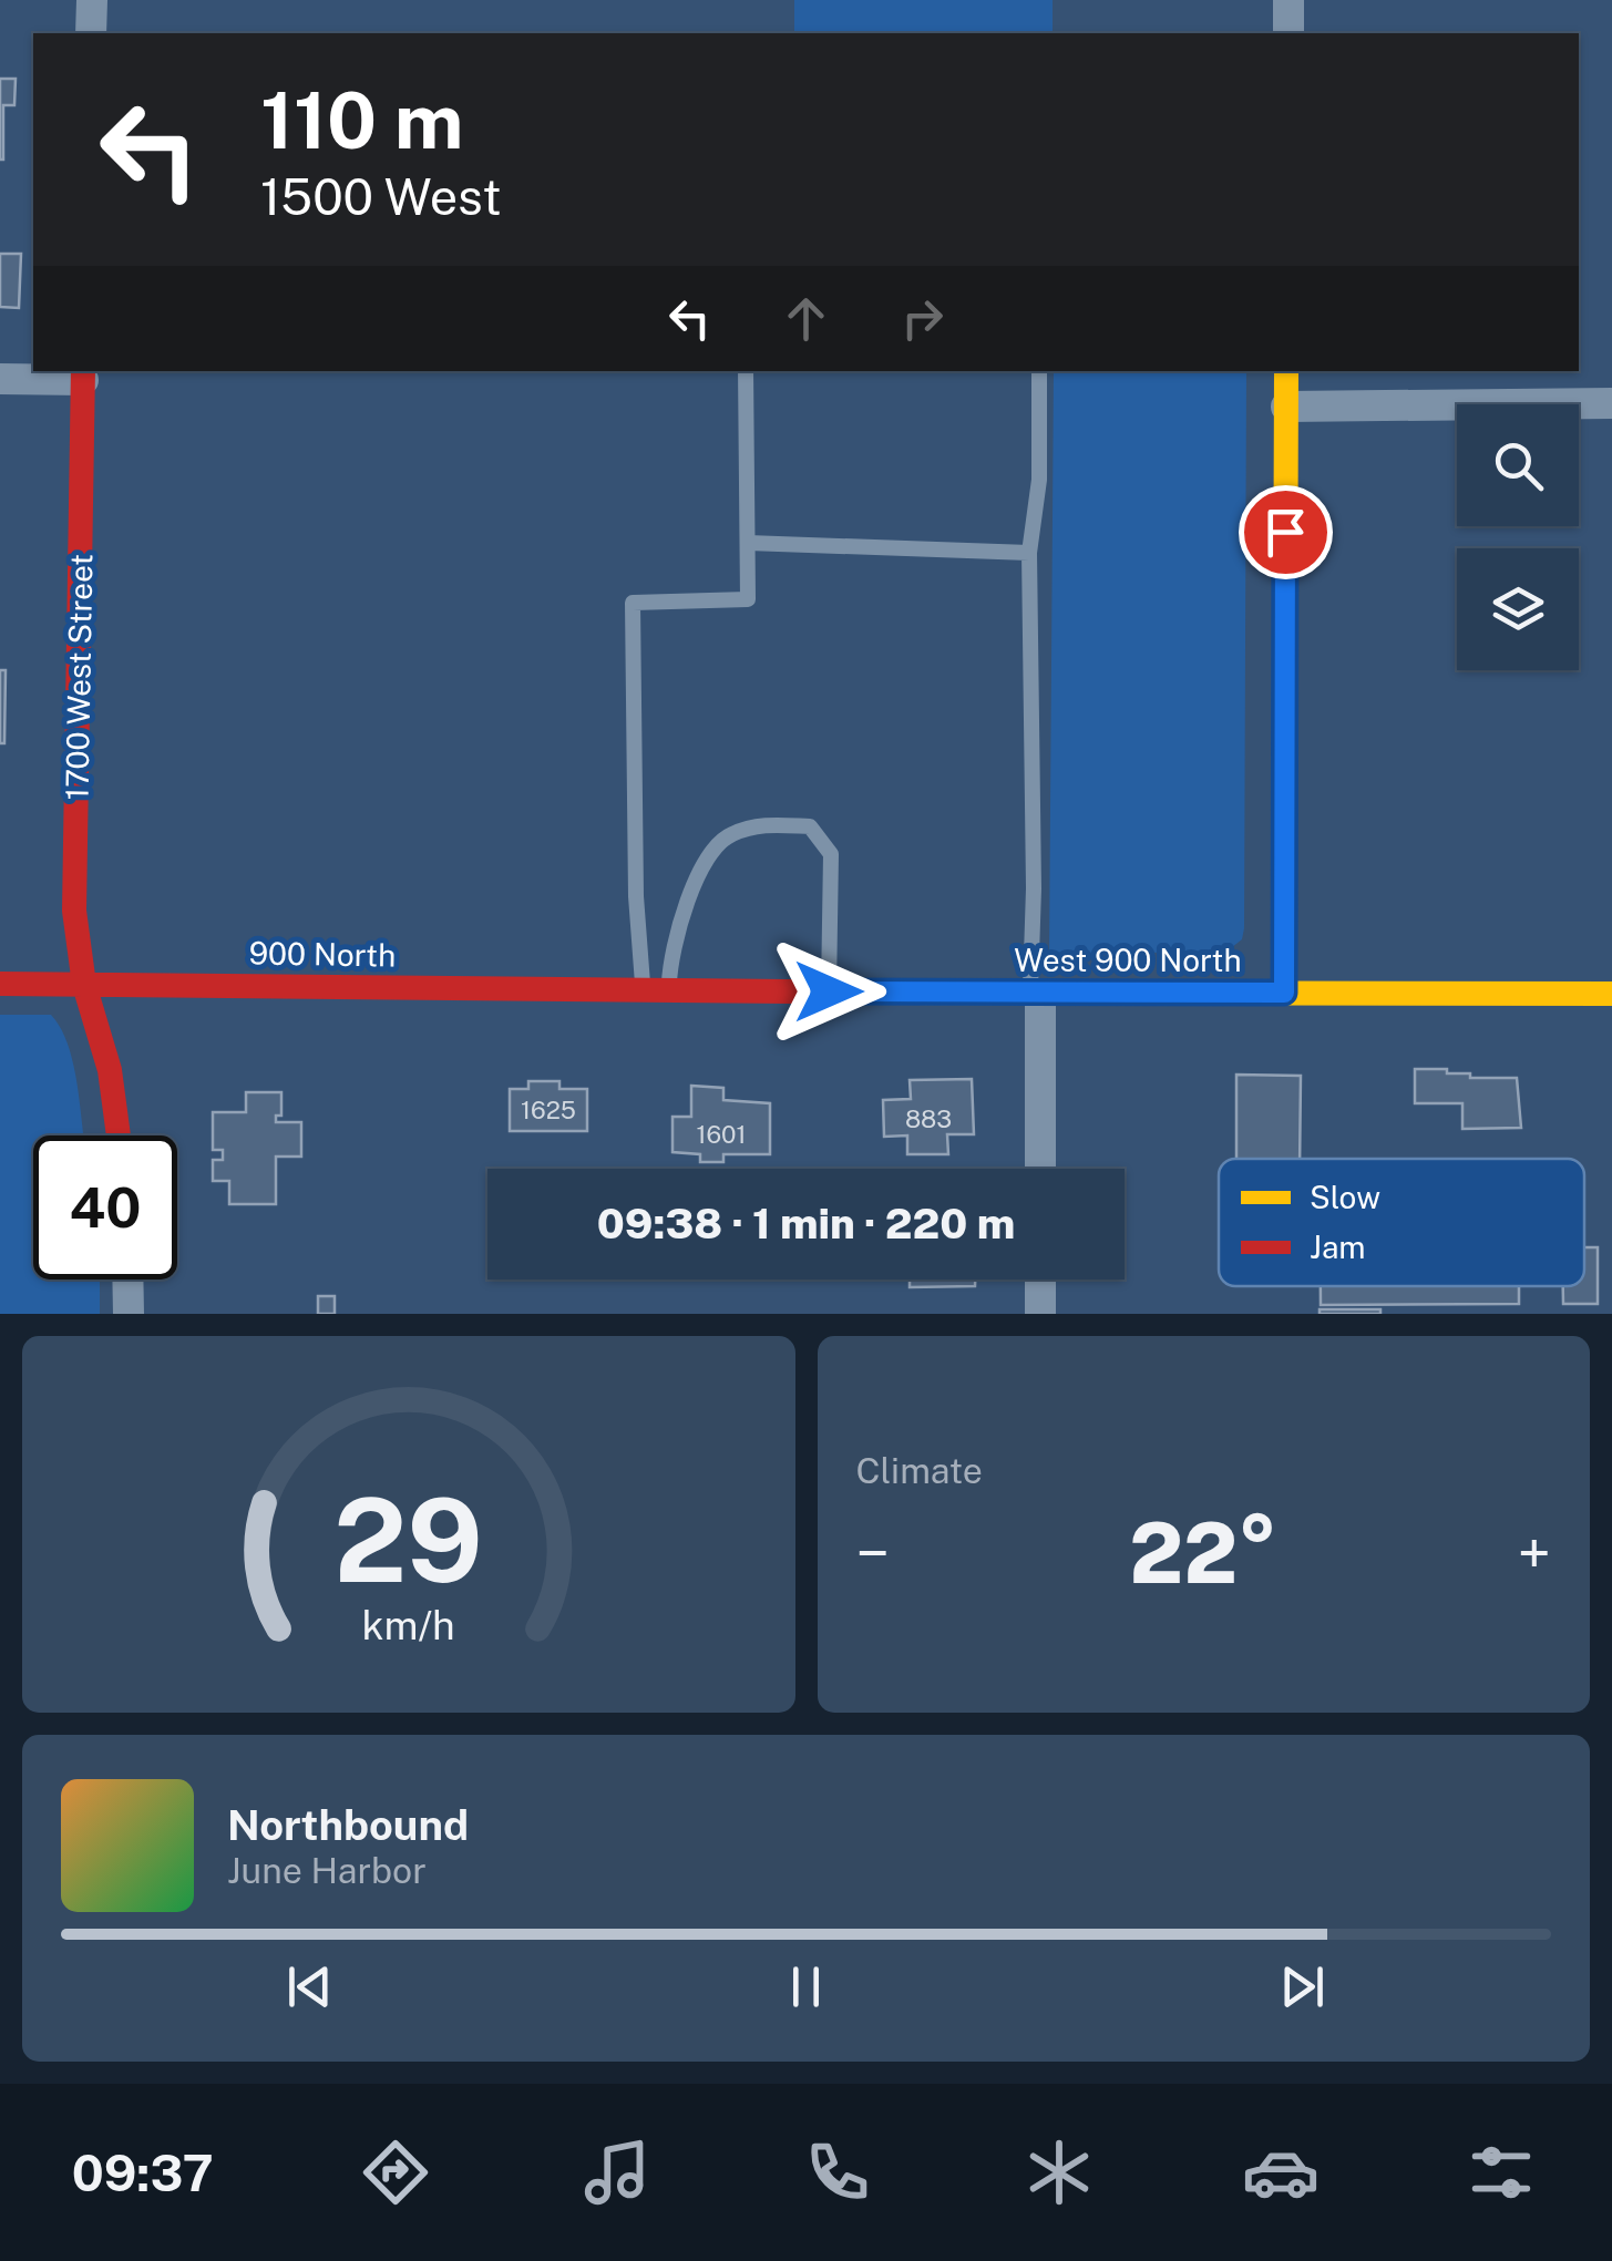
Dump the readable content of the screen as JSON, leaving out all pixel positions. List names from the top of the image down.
{
  "streets": {
    "street": ["1700 West Street", "900 North", "West 900 North"]
  },
  "crossings": [
    ["1700 West Street", "900 North"],
    ["900 North", "West 900 North"]
  ],
  "house_numbers": ["1625", "883", "1601"],
  "legend": ["Slow", "Jam"],
  "page": {
    "turn": ["110 m", "1500 West"],
    "limit": "40",
    "trip": "09:38 · 1 min · 220 m",
    "tile": "Climate",
    "heat": ["−", "22°", "+"],
    "song": ["Northbound", "June Harbor"],
    "tabs": "09:37",
    "gauge": ["29", "km/h"]
  }
}
